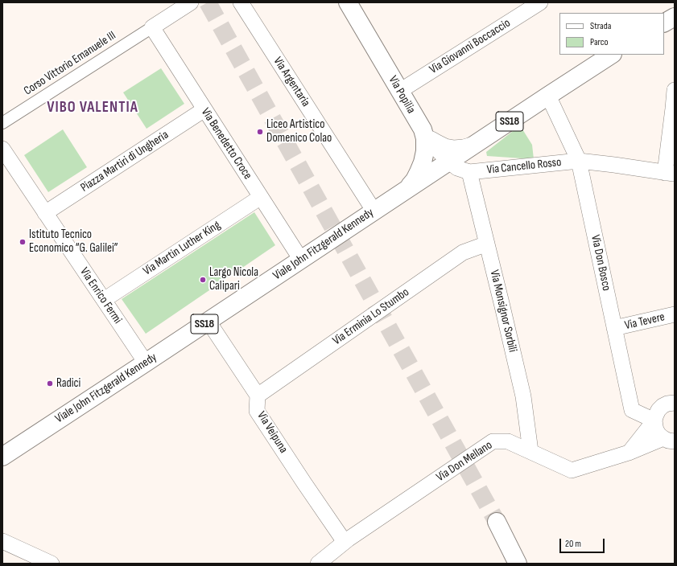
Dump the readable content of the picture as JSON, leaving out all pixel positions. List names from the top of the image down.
{
  "streets": {
    "main road": ["Via Popilia", "SS18", "Viale John Fitzgerald Kennedy"],
    "street": [
      "Via Giovanni Boccaccio",
      "Corso Vittorio Emanuele III",
      "Via Argentaria",
      "Via Benedetto Croce",
      "Piazza Martiri di Ungheria",
      "Via Cancello Rosso",
      "Via Martin Luther King",
      "Via Don Bosco",
      "Via Enrico Fermi",
      "Via Monsignor Sorbili",
      "Via Erminia Lo Stumbo",
      "Via Tevere",
      "Via Veipuna",
      "Via Don Mellano"
    ]
  },
  "crossings": [
    ["Via Giovanni Boccaccio", "Via Popilia"],
    ["Corso Vittorio Emanuele III", "Via Benedetto Croce"],
    ["Via Argentaria", "Viale John Fitzgerald Kennedy"],
    ["Via Popilia", "Viale John Fitzgerald Kennedy"],
    ["Via Benedetto Croce", "Piazza Martiri di Ungheria"],
    ["Via Benedetto Croce", "Viale John Fitzgerald Kennedy"],
    ["Via Benedetto Croce", "Via Martin Luther King"],
    ["Piazza Martiri di Ungheria", "Via Enrico Fermi"],
    ["Via Cancello Rosso", "Via Don Bosco"],
    ["Via Cancello Rosso", "Via Monsignor Sorbili"],
    ["Viale John Fitzgerald Kennedy", "Via Don Bosco"],
    ["Viale John Fitzgerald Kennedy", "Via Enrico Fermi"],
    ["Viale John Fitzgerald Kennedy", "Via Veipuna"],
    ["Via Martin Luther King", "Via Enrico Fermi"],
    ["Via Don Bosco", "Via Tevere"],
    ["Via Monsignor Sorbili", "Via Erminia Lo Stumbo"],
    ["Via Monsignor Sorbili", "Via Don Mellano"],
    ["Via Erminia Lo Stumbo", "Via Veipuna"],
    ["Via Veipuna", "Via Don Mellano"]
  ],
  "districts": ["VIBO VALENTIA"],
  "places": [
    "Liceo Artistico Domenico Colao",
    "Istituto Tecnico Economico “G. Galilei”",
    "Largo Nicola Calipari",
    "Radici"
  ],
  "legend": ["Strada", "Parco"],
  "scale_bar": "20 m"
}
